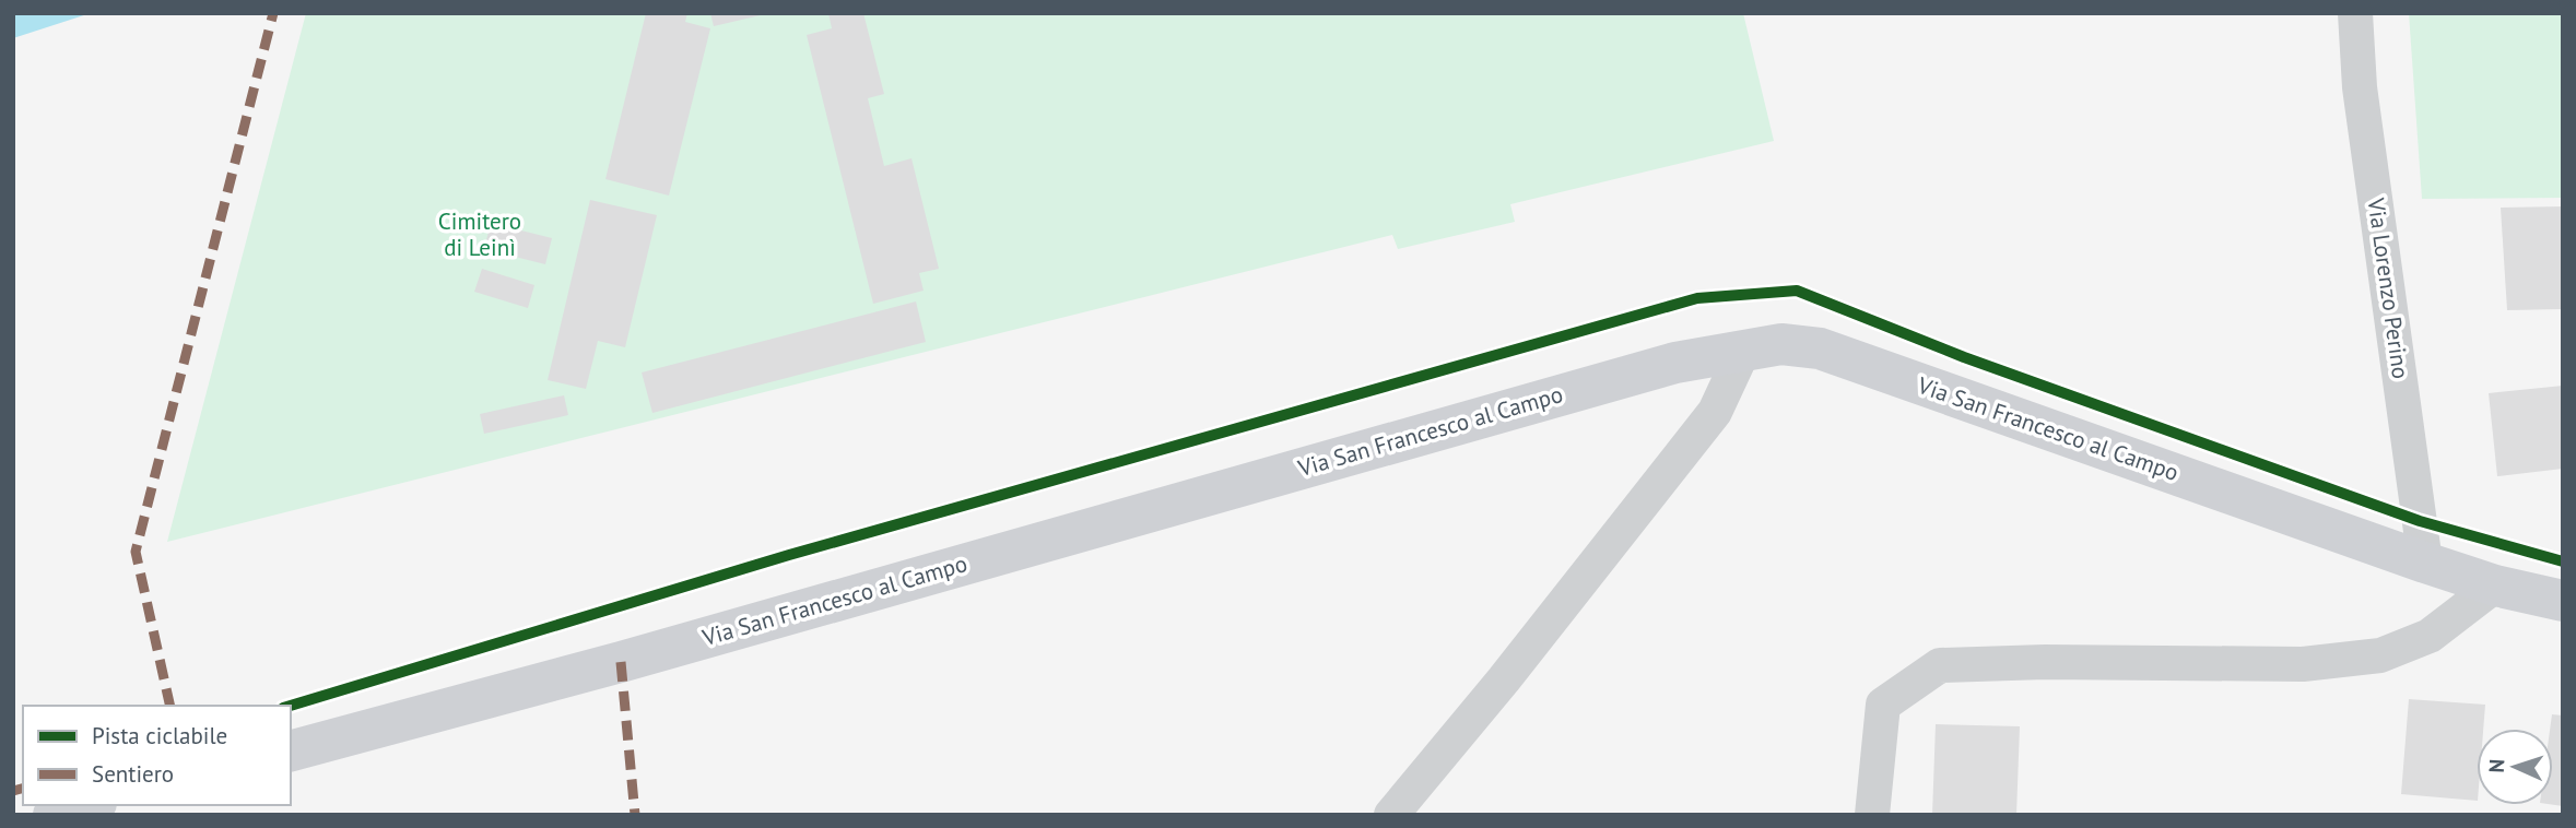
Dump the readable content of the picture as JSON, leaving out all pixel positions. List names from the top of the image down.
{
  "streets": {
    "street": ["Via Lorenzo Perino", "Via San Francesco al Campo"]
  },
  "crossings": [
    ["Via Lorenzo Perino", "Via San Francesco al Campo"]
  ],
  "parks": ["Cimitero di Leinì"],
  "legend": ["Pista ciclabile", "Sentiero"],
  "north": "left"
}
